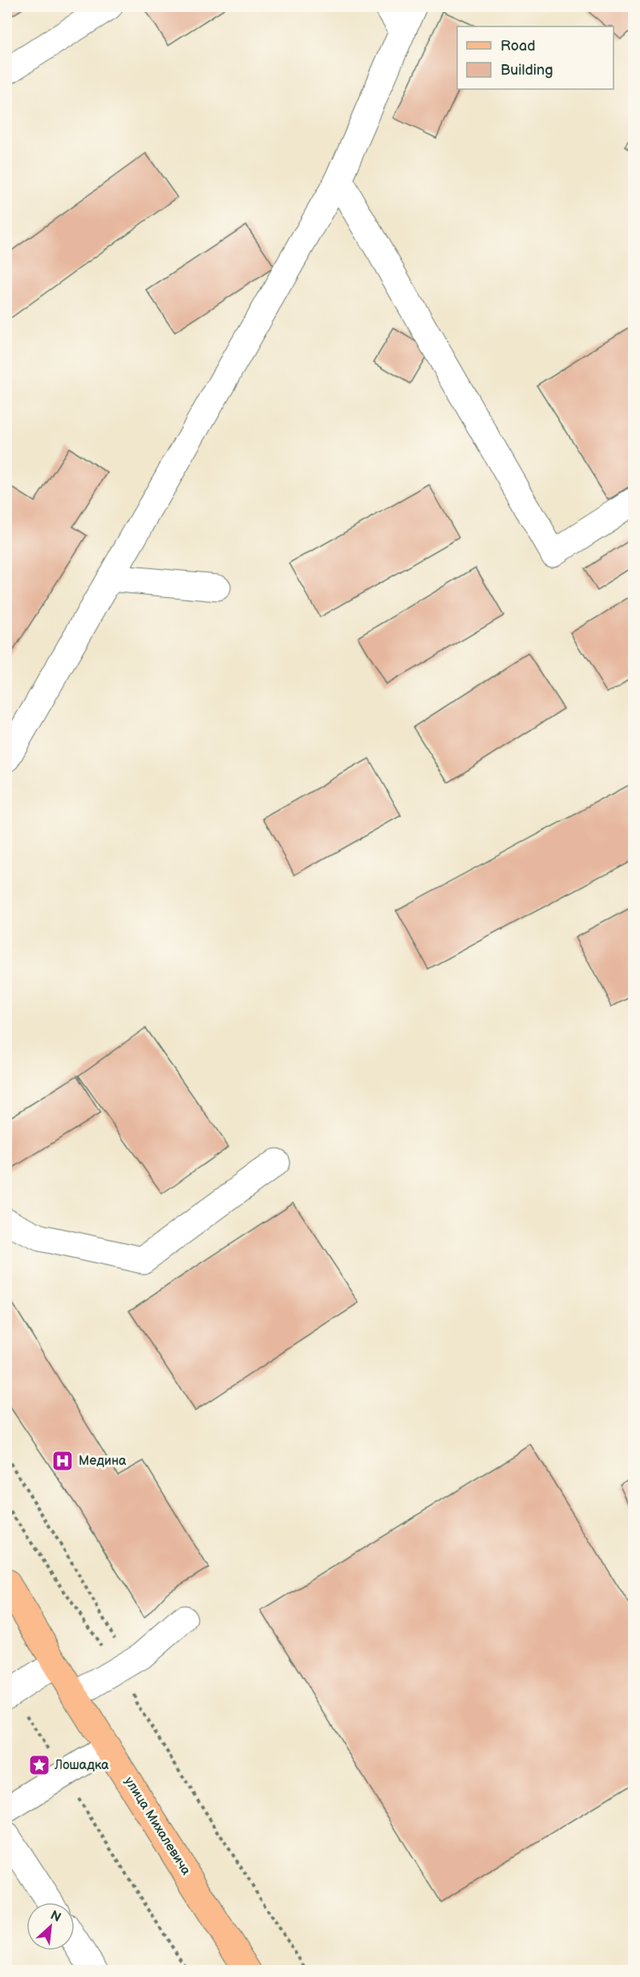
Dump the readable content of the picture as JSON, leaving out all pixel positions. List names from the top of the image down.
{
  "streets": {
    "main road": ["улица Михалевича"]
  },
  "places": {
    "hospital": ["Медина"],
    "place": ["Лошадка"]
  },
  "legend": ["Road", "Building"],
  "north": "top right"
}
